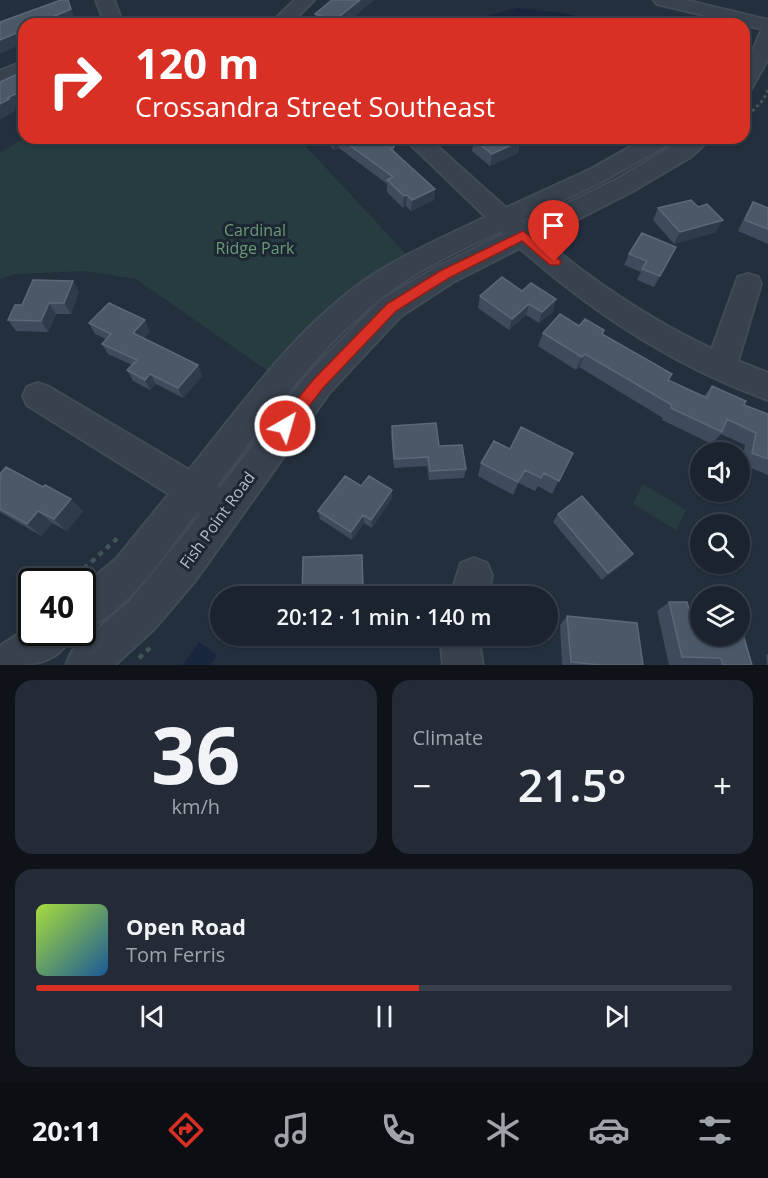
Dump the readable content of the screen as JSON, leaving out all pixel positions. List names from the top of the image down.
{
  "streets": {
    "street": ["Fish Point Road"]
  },
  "parks": ["Cardinal Ridge Park"],
  "page": {
    "turn": ["120 m", "Crossandra Street Southeast"],
    "limit": "40",
    "trip": "20:12 · 1 min · 140 m",
    "tile": [
      ["36", "km/h"],
      "Climate"
    ],
    "heat": ["−", "21.5°", "+"],
    "song": ["Open Road", "Tom Ferris"],
    "tabs": "20:11"
  }
}
